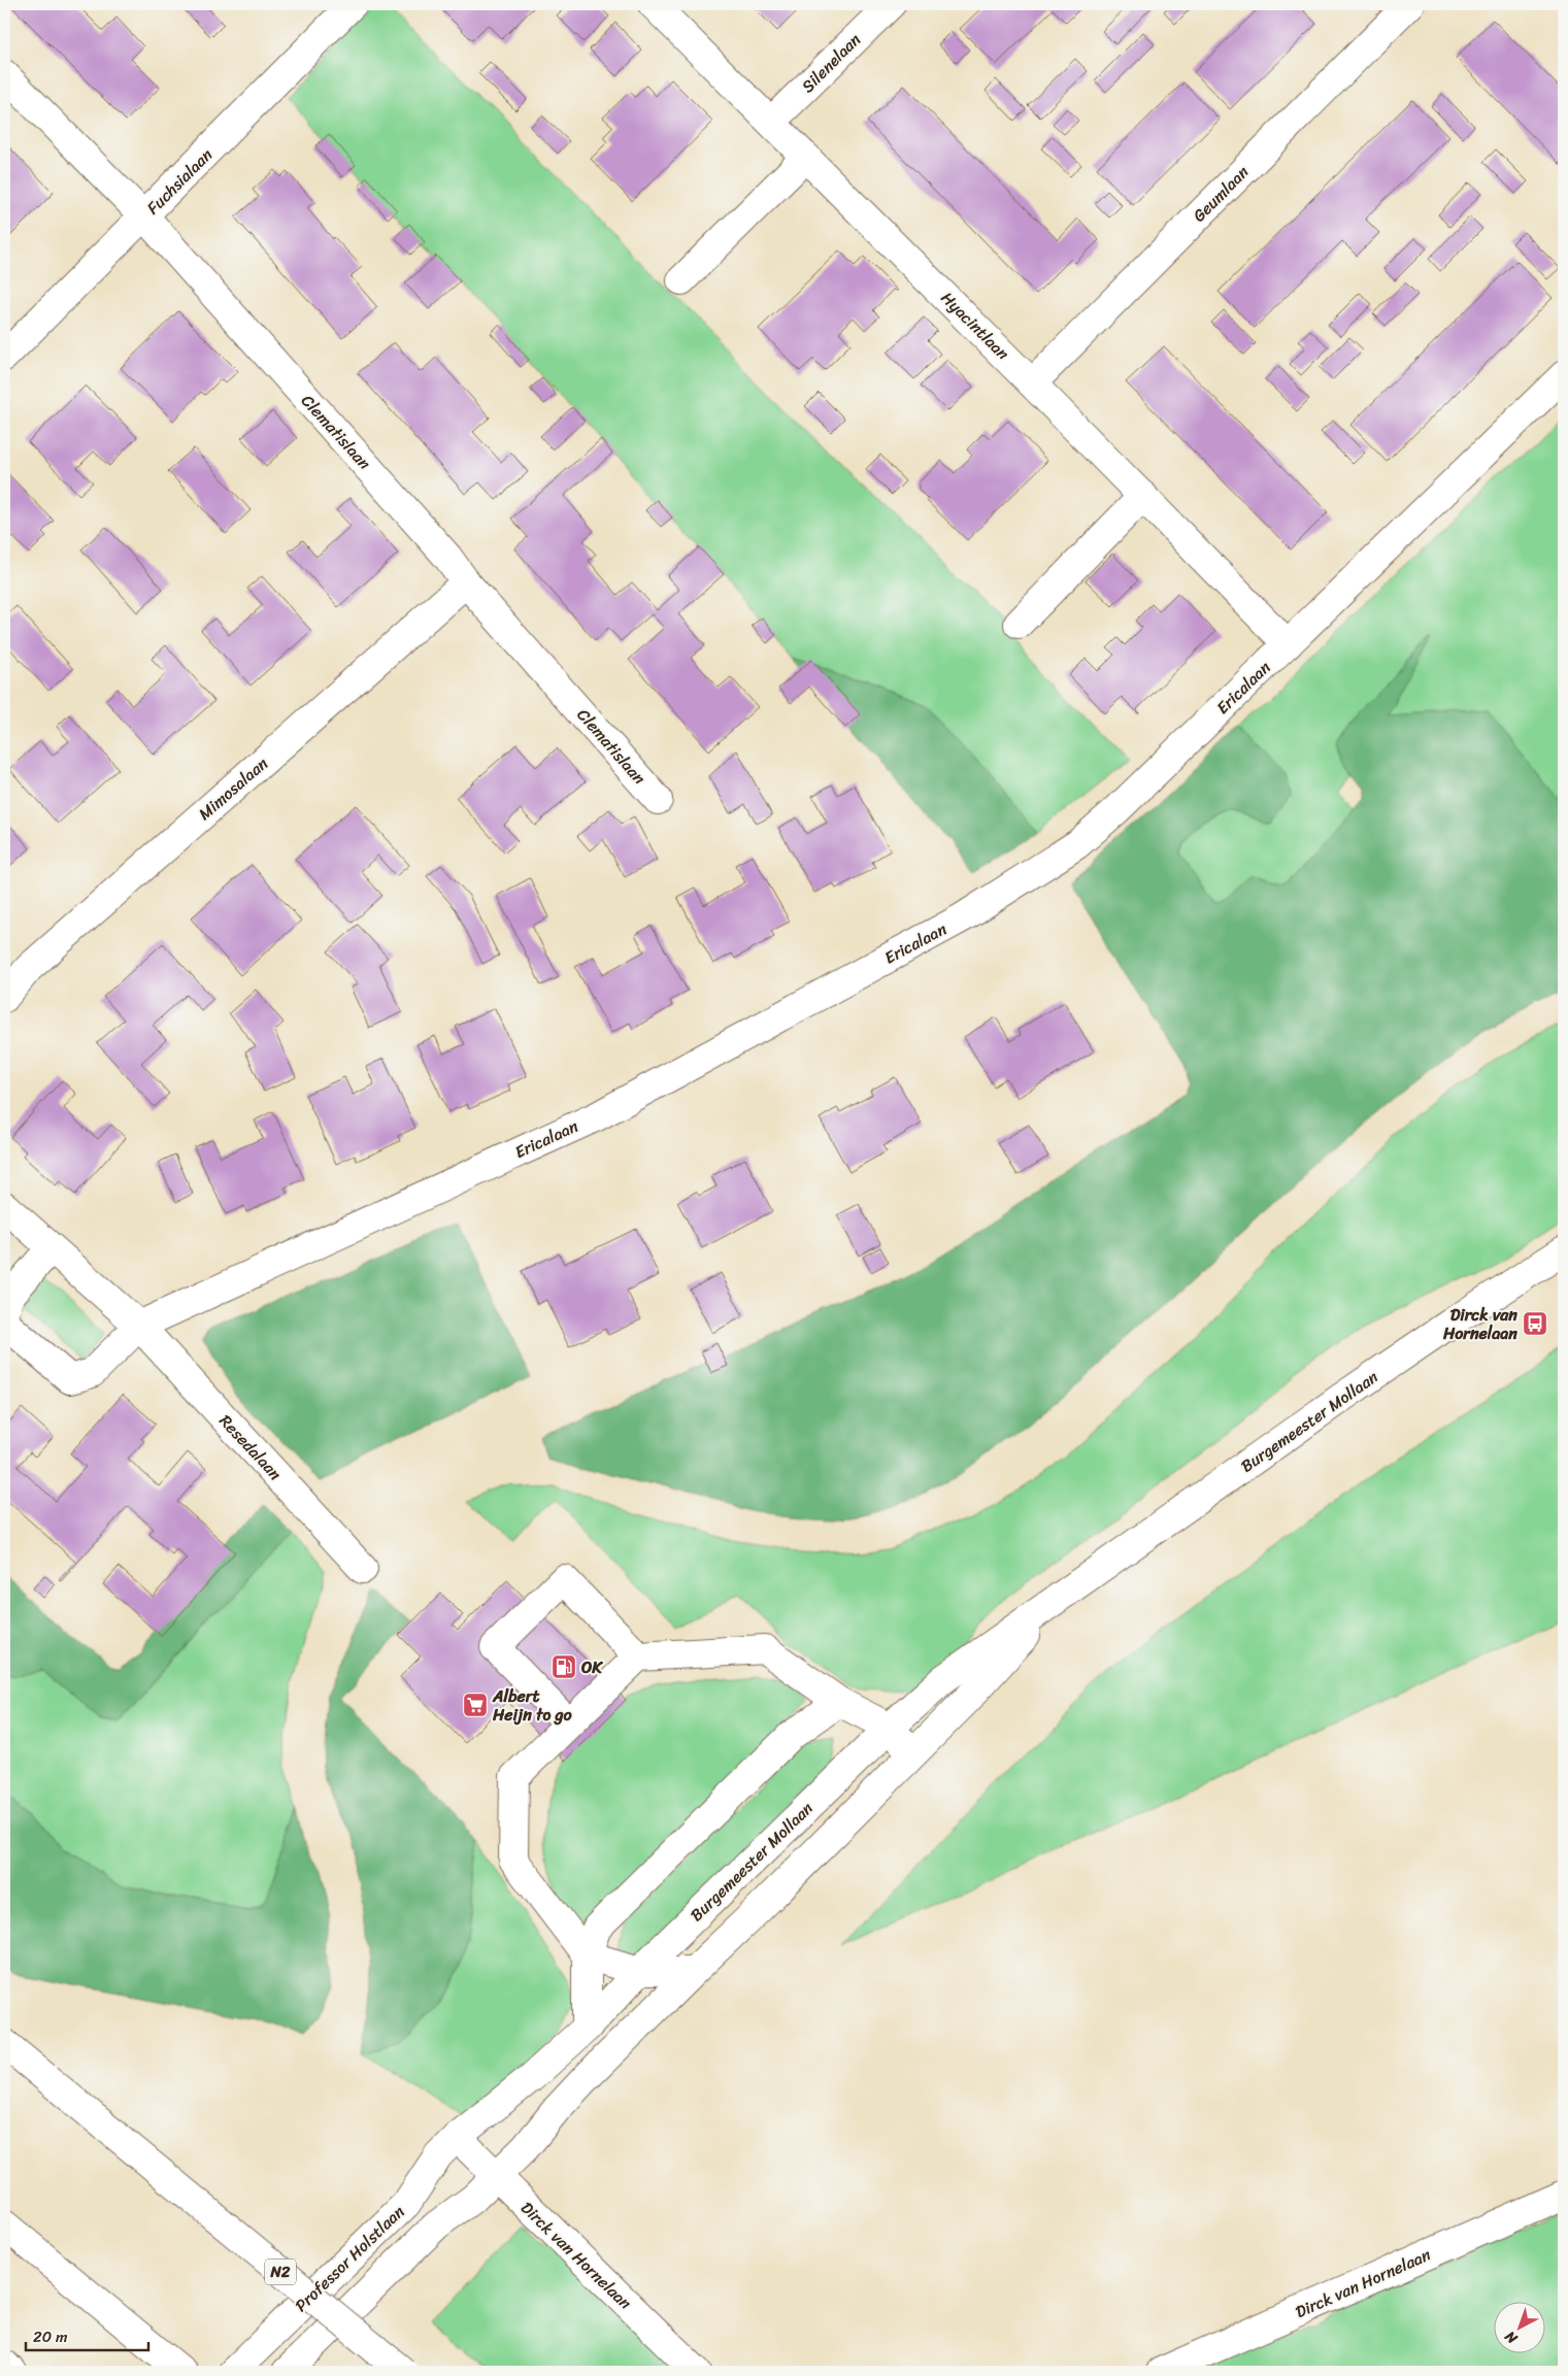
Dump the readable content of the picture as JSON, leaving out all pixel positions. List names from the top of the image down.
{
  "streets": {
    "main road": [
      "Silenelaan",
      "Fuchsialaan",
      "Geumlaan",
      "Hyacintlaan",
      "Clematislaan",
      "Ericalaan",
      "Mimosalaan",
      "Burgemeester Mollaan",
      "Resedalaan",
      "Dirck van Hornelaan",
      "Professor Holstlaan",
      "N2"
    ]
  },
  "crossings": [
    ["Silenelaan", "Hyacintlaan"],
    ["Fuchsialaan", "Clematislaan"],
    ["Geumlaan", "Hyacintlaan"],
    ["Hyacintlaan", "Ericalaan"],
    ["Clematislaan", "Mimosalaan"],
    ["Ericalaan", "Resedalaan"],
    ["Burgemeester Mollaan", "Dirck van Hornelaan"],
    ["Burgemeester Mollaan", "Professor Holstlaan"],
    ["Dirck van Hornelaan", "Professor Holstlaan"]
  ],
  "places": {
    "bus stop": ["Dirck van Hornelaan"],
    "fuel station": ["OK"],
    "supermarket": ["Albert Heijn to go"]
  },
  "scale_bar": "20 m",
  "north": "bottom left"
}
